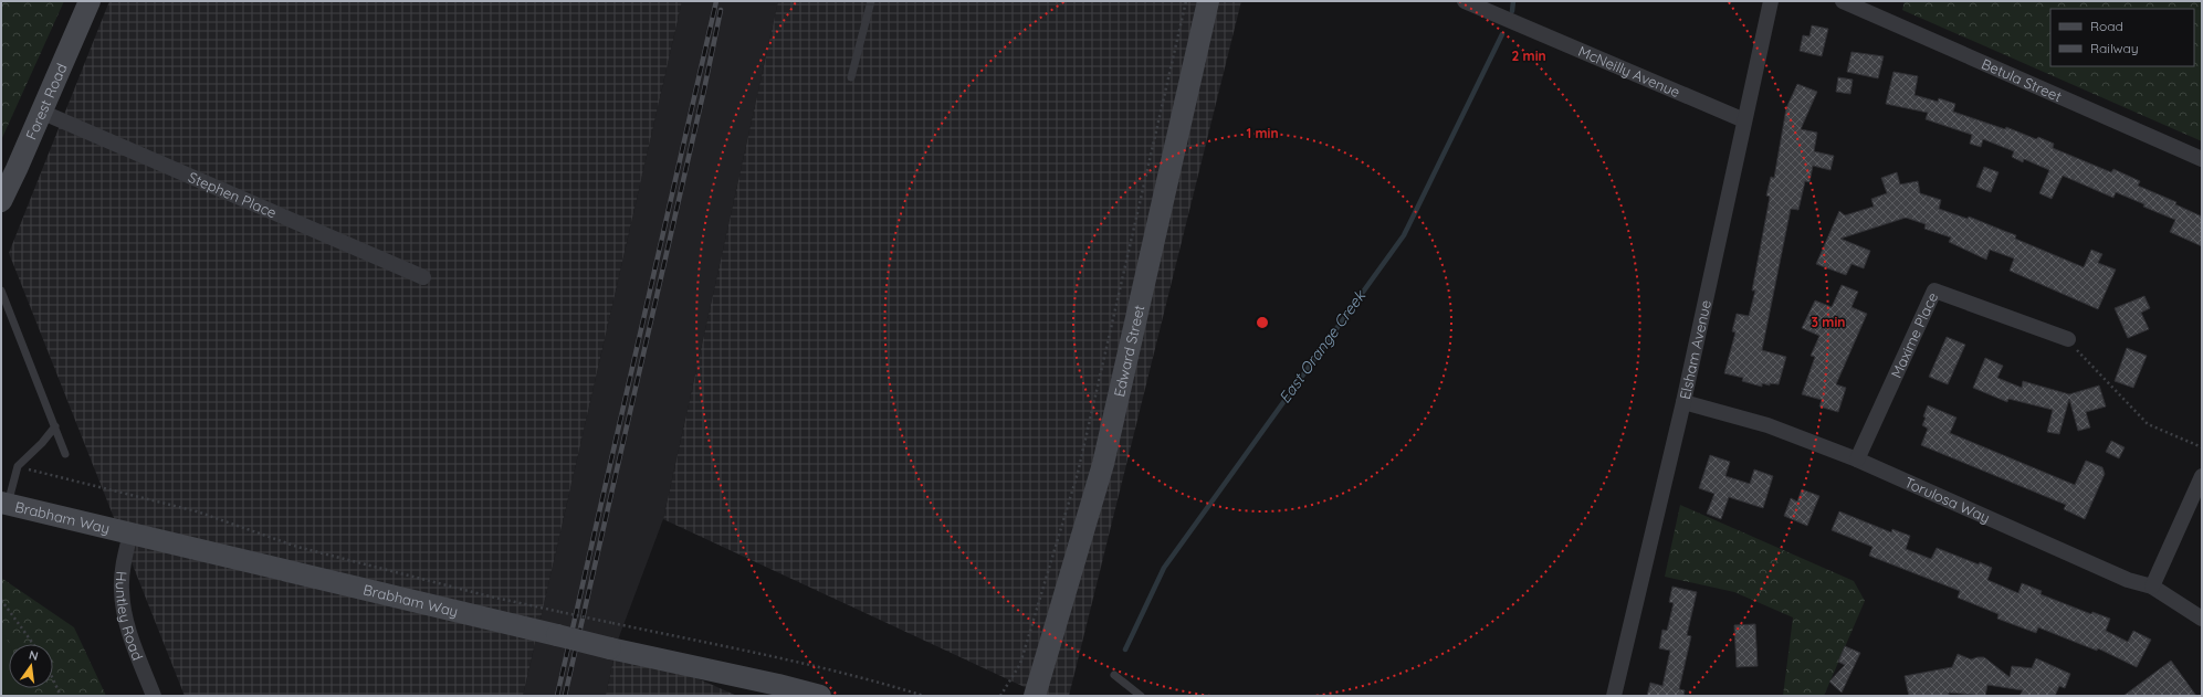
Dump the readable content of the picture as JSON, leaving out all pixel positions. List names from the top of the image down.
{
  "streets": {
    "main road": ["Forest Road", "Edward Street", "Brabham Way"],
    "street": [
      "McNeilly Avenue",
      "Betula Street",
      "Stephen Place",
      "Maxime Place",
      "Elsham Avenue",
      "Torulosa Way",
      "Huntley Road"
    ]
  },
  "crossings": [
    ["McNeilly Avenue", "Elsham Avenue"],
    ["Forest Road", "Stephen Place"],
    ["Maxime Place", "Torulosa Way"],
    ["Elsham Avenue", "Torulosa Way"],
    ["Brabham Way", "Huntley Road"]
  ],
  "water": ["East Orange Creek"],
  "legend": ["Road", "Railway"],
  "north": "top",
  "rings": ["2 min", "1 min", "3 min"]
}
